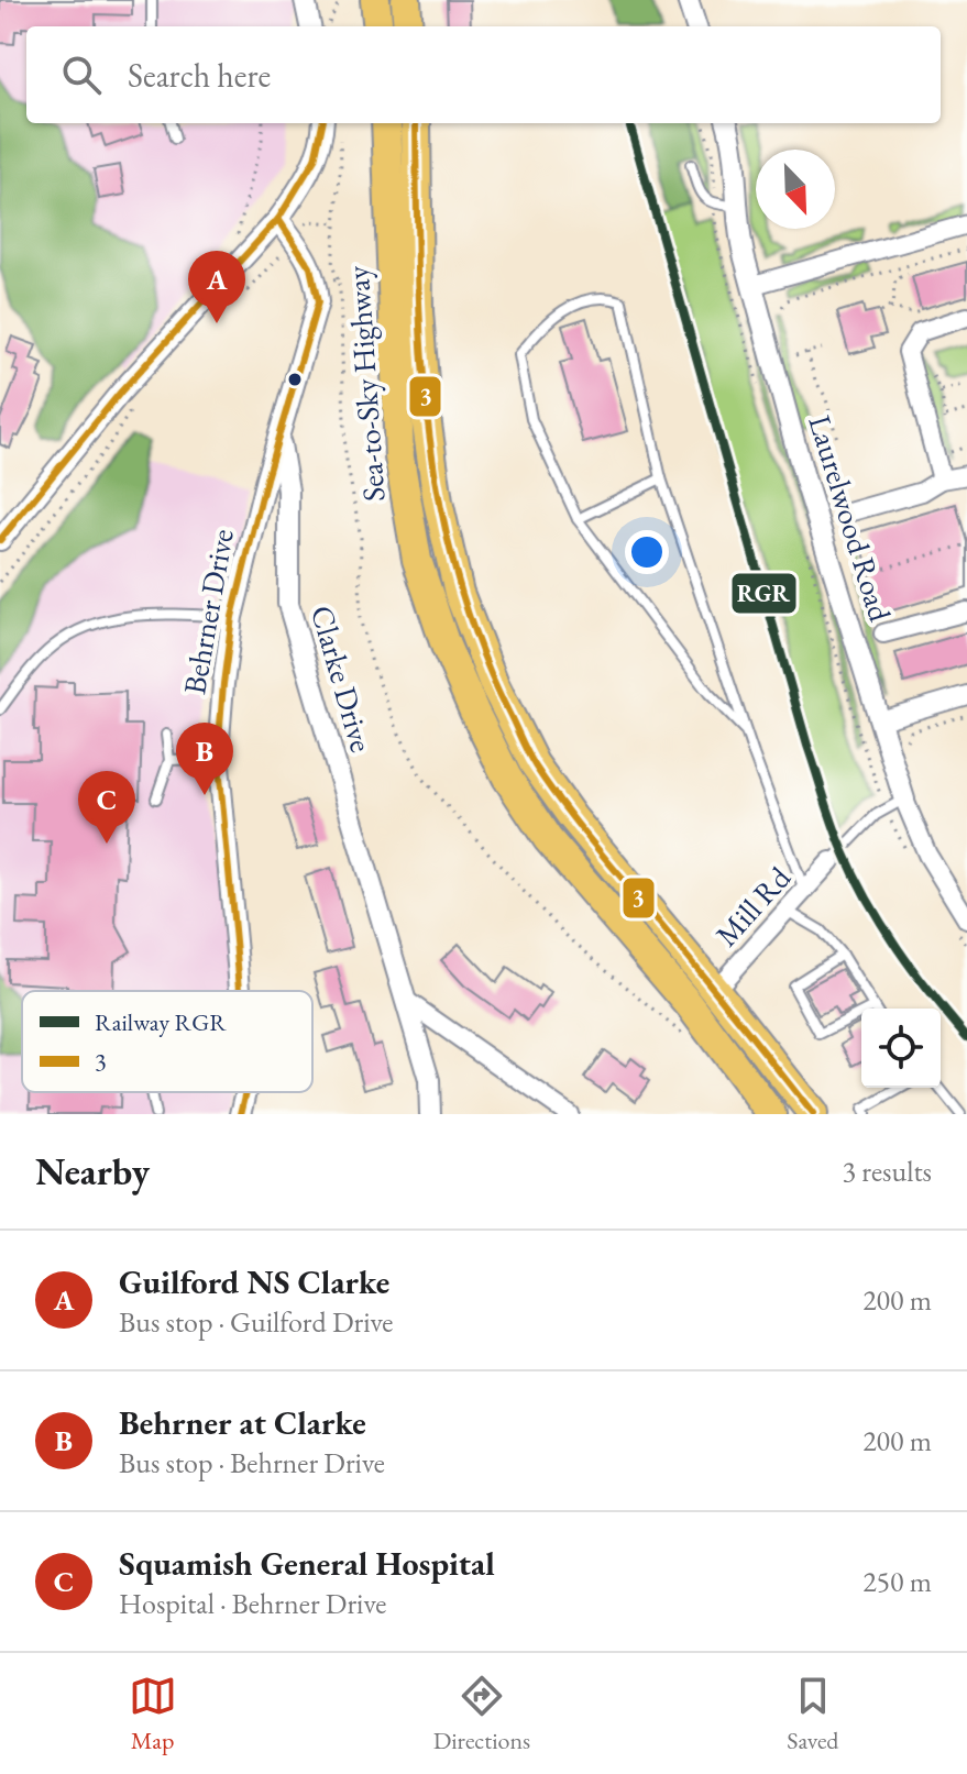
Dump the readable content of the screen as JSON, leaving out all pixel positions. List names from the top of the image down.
{
  "streets": {
    "highway": ["Sea-to-Sky Highway"],
    "street": [
      "Laurelwood Road",
      "Behrner Drive",
      "Clarke Drive",
      "Mill Rd"
    ]
  },
  "crossings": [
    ["Sea-to-Sky Highway", "Mill Rd"],
    ["Behrner Drive", "Clarke Drive"]
  ],
  "lines": ["rail line RGR", "transit line 3"],
  "legend": ["Railway RGR", "3"],
  "north": "bottom right",
  "page": {
    "search": "Search here",
    "pins": ["A", "B", "C"],
    "heading": ["Nearby", "3 results"],
    "list": [
      {
        "mark": "A",
        "name": "Guilford NS Clarke",
        "note": "Bus stop · Guilford Drive",
        "value": "200 m"
      },
      {
        "mark": "B",
        "name": "Behrner at Clarke",
        "note": "Bus stop · Behrner Drive",
        "value": "200 m"
      },
      {
        "mark": "C",
        "name": "Squamish General Hospital",
        "note": "Hospital · Behrner Drive",
        "value": "250 m"
      }
    ],
    "nav": ["Map", "Directions", "Saved"]
  }
}
